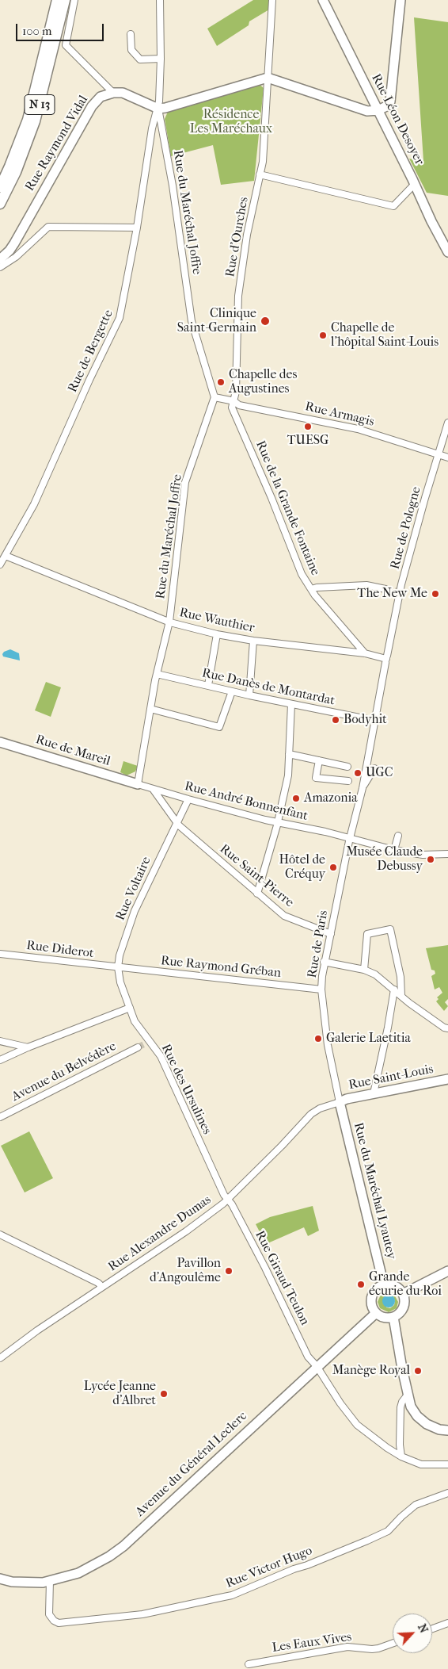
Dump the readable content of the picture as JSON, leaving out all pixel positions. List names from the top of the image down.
{
  "streets": {
    "main road": [
      "N 13",
      "Rue Léon Desoyer",
      "Rue Raymond Vidal",
      "Rue de Mareil",
      "Rue Saint-Louis",
      "Rue du Maréchal Lyautey",
      "Avenue du Général Leclerc"
    ],
    "street": [
      "Rue du Maréchal Joffre",
      "Rue d'Ourches",
      "Rue de Bergette",
      "Rue Armagis",
      "Rue de la Grande Fontaine",
      "Rue de Pologne",
      "Rue Wauthier",
      "Rue Danès de Montardat",
      "Rue André Bonnenfant",
      "Rue Saint-Pierre",
      "Rue Voltaire",
      "Rue de Paris",
      "Rue Diderot",
      "Rue Raymond Gréban",
      "Avenue du Belvédère",
      "Rue des Ursulines",
      "Rue Alexandre Dumas",
      "Rue Giraud Teulon",
      "Rue Victor Hugo",
      "Les Eaux Vives"
    ]
  },
  "crossings": [
    ["Rue du Maréchal Joffre", "Rue de Bergette"],
    ["Rue du Maréchal Joffre", "Rue Armagis"],
    ["Rue du Maréchal Joffre", "Rue Wauthier"],
    ["Rue du Maréchal Joffre", "Rue Danès de Montardat"],
    ["Rue du Maréchal Joffre", "Rue de Mareil"],
    ["Rue du Maréchal Joffre", "Rue André Bonnenfant"],
    ["Rue d'Ourches", "Rue Armagis"],
    ["Rue d'Ourches", "Rue de la Grande Fontaine"],
    ["Rue de Bergette", "Rue Wauthier"],
    ["Rue Armagis", "Rue de la Grande Fontaine"],
    ["Rue Armagis", "Rue de Pologne"],
    ["Rue de la Grande Fontaine", "Rue Wauthier"],
    ["Rue de Pologne", "Rue Wauthier"],
    ["Rue de Pologne", "Rue Danès de Montardat"],
    ["Rue de Pologne", "Rue de Paris"],
    ["Rue de Mareil", "Rue André Bonnenfant"],
    ["Rue André Bonnenfant", "Rue Saint-Pierre"],
    ["Rue André Bonnenfant", "Rue Voltaire"],
    ["Rue André Bonnenfant", "Rue de Paris"],
    ["Rue Saint-Pierre", "Rue Voltaire"],
    ["Rue Saint-Pierre", "Rue de Paris"],
    ["Rue Voltaire", "Rue Diderot"],
    ["Rue Voltaire", "Rue Raymond Gréban"],
    ["Rue Voltaire", "Rue des Ursulines"],
    ["Rue de Paris", "Rue Raymond Gréban"],
    ["Rue de Paris", "Rue Saint-Louis"],
    ["Rue de Paris", "Rue du Maréchal Lyautey"],
    ["Rue de Paris", "Rue Alexandre Dumas"],
    ["Rue Diderot", "Rue Raymond Gréban"],
    ["Rue Diderot", "Rue des Ursulines"],
    ["Rue Raymond Gréban", "Rue des Ursulines"],
    ["Rue Saint-Louis", "Rue du Maréchal Lyautey"],
    ["Rue Saint-Louis", "Rue Alexandre Dumas"],
    ["Rue des Ursulines", "Rue Alexandre Dumas"],
    ["Rue des Ursulines", "Rue Giraud Teulon"],
    ["Rue du Maréchal Lyautey", "Rue Alexandre Dumas"],
    ["Rue du Maréchal Lyautey", "Avenue du Général Leclerc"],
    ["Rue Alexandre Dumas", "Rue Giraud Teulon"],
    ["Rue Giraud Teulon", "Avenue du Général Leclerc"],
    ["Avenue du Général Leclerc", "Rue Victor Hugo"]
  ],
  "parks": ["Résidence Les Maréchaux"],
  "places": [
    "Clinique Saint-Germain",
    "Chapelle de l'hôpital Saint-Louis",
    "Chapelle des Augustines",
    "TUESG",
    "The New Me",
    "Bodyhit",
    "UGC",
    "Amazonia",
    "Musée Claude Debussy",
    "Hôtel de Créquy",
    "Galerie Laetitia",
    "Pavillon d'Angoulême",
    "Grande écurie du Roi",
    "Manège Royal",
    "Lycée Jeanne d'Albret"
  ],
  "scale_bar": "100 m",
  "north": "top right"
}
